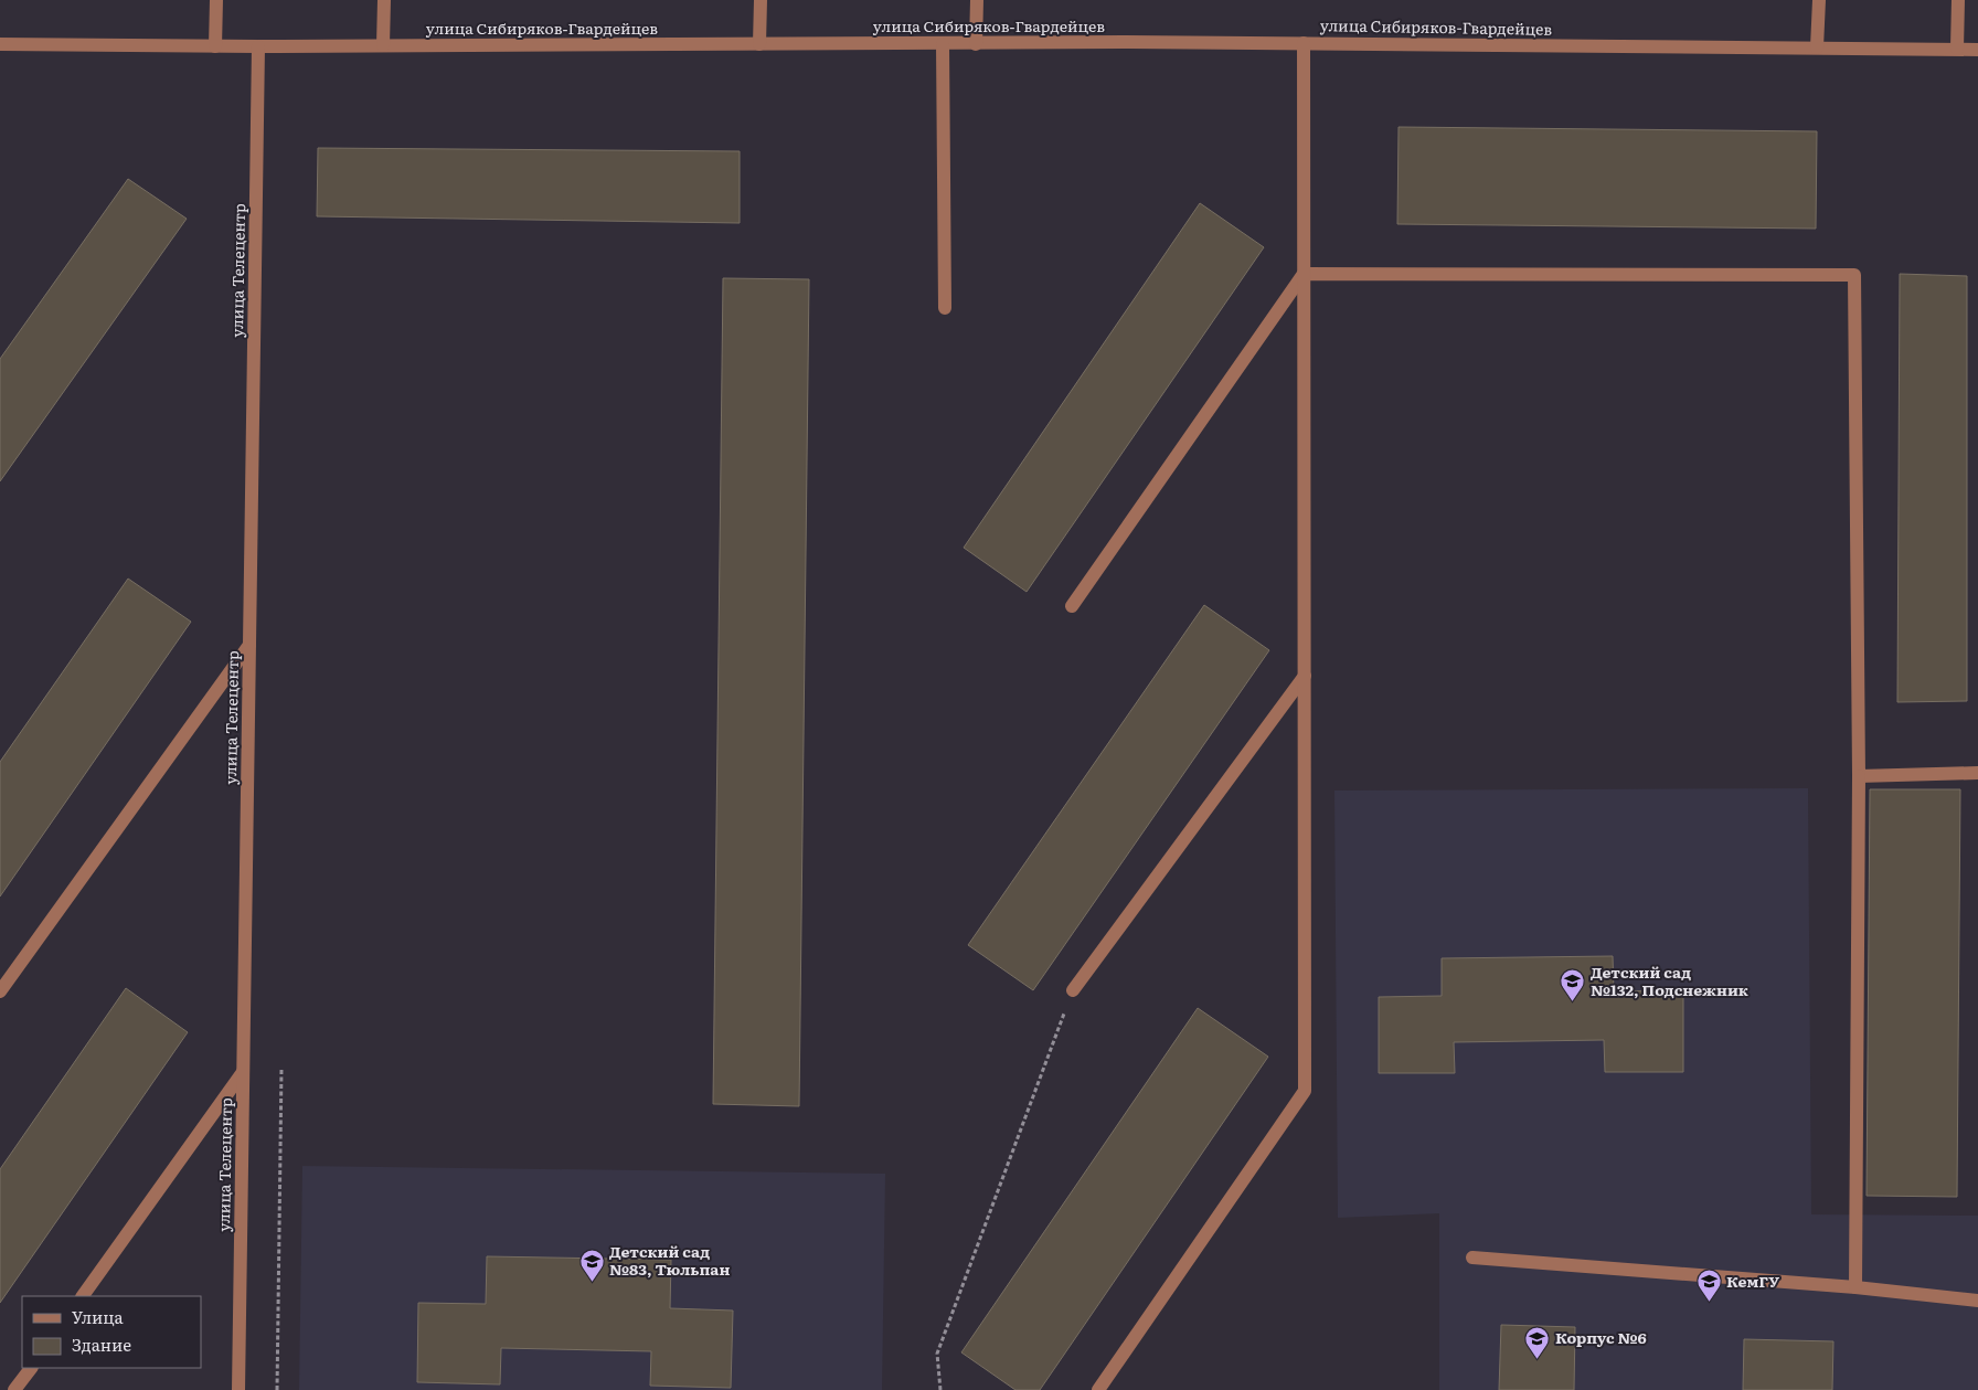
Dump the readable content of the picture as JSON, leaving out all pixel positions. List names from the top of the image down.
{
  "streets": {
    "street": ["улица Сибиряков-Гвардейцев", "улица Телецентр"]
  },
  "crossings": [
    ["улица Сибиряков-Гвардейцев", "улица Телецентр"]
  ],
  "places": {
    "school or university": [
      "Детский сад №132, Подснежник",
      "Детский сад №83, Тюльпан",
      "КемГУ",
      "Корпус №6"
    ]
  },
  "legend": ["Улица", "Здание"]
}
